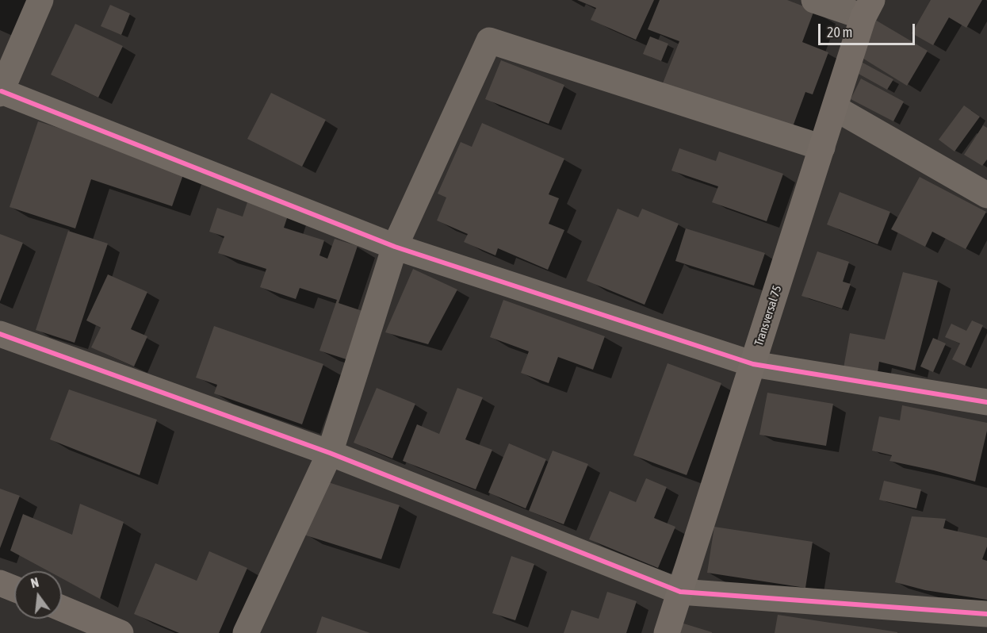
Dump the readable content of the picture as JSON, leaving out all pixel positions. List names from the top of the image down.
{
  "streets": {
    "street": ["Transversal 75"]
  },
  "scale_bar": "20 m",
  "north": "top"
}
